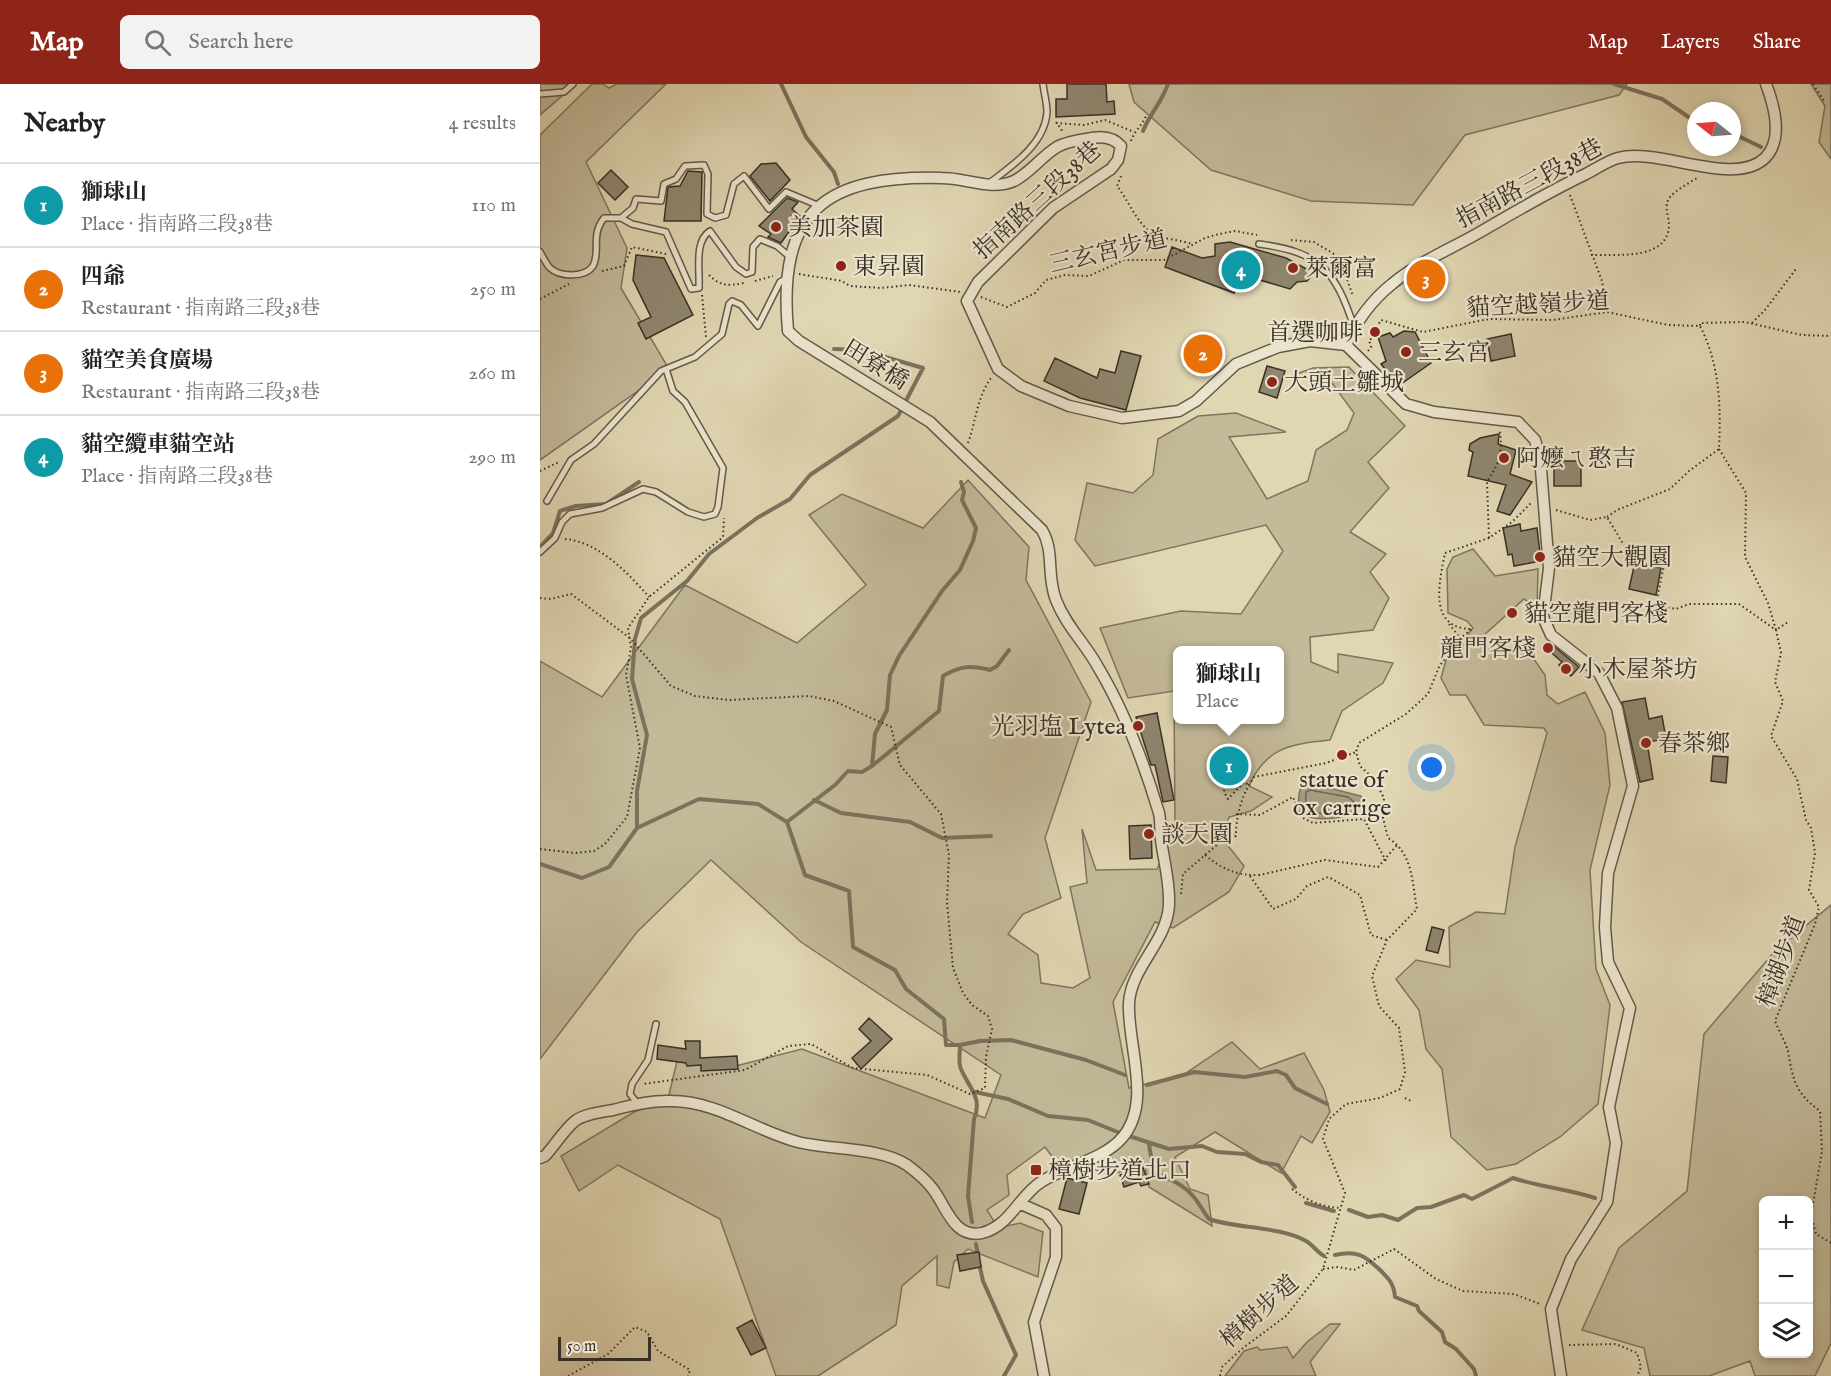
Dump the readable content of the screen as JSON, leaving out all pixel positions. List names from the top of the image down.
{
  "streets": {
    "street": ["指南路三段38巷", "田寮橋"],
    "path": [
      "三玄宮步道",
      "貓空越嶺步道",
      "樟湖步道",
      "樟樹步道"
    ]
  },
  "crossings": [
    ["指南路三段38巷", "三玄宮步道"],
    ["指南路三段38巷", "田寮橋"]
  ],
  "places": {
    "other": [
      "美加茶園",
      "東昇園",
      "萊爾富",
      "首選咖啡",
      "三玄宮",
      "大頭土雛城",
      "阿嬤ㄟ憨吉",
      "貓空大觀園",
      "貓空龍門客棧",
      "龍門客棧",
      "小木屋茶坊",
      "光羽塩 Lytea",
      "春茶鄉",
      "statue of ox carrige",
      "談天園"
    ],
    "transit": ["樟樹步道北口"]
  },
  "scale_bar": "50 m",
  "north": "left",
  "page": {
    "header": "Map",
    "search": "Search here",
    "nav": ["Map", "Layers", "Share"],
    "heading": ["Nearby", "4 results"],
    "list": [
      {
        "mark": "1",
        "name": "獅球山",
        "note": "Place · 指南路三段38巷",
        "value": "110 m"
      },
      {
        "mark": "2",
        "name": "四爺",
        "note": "Restaurant · 指南路三段38巷",
        "value": "250 m"
      },
      {
        "mark": "3",
        "name": "貓空美食廣場",
        "note": "Restaurant · 指南路三段38巷",
        "value": "260 m"
      },
      {
        "mark": "4",
        "name": "貓空纜車貓空站",
        "note": "Place · 指南路三段38巷",
        "value": "290 m"
      }
    ],
    "pins": [
      "4",
      "3",
      "2",
      "1"
    ],
    "popup": ["獅球山", "Place"],
    "map_buttons": ["+", "−"],
    "scale": "50 m"
  }
}
